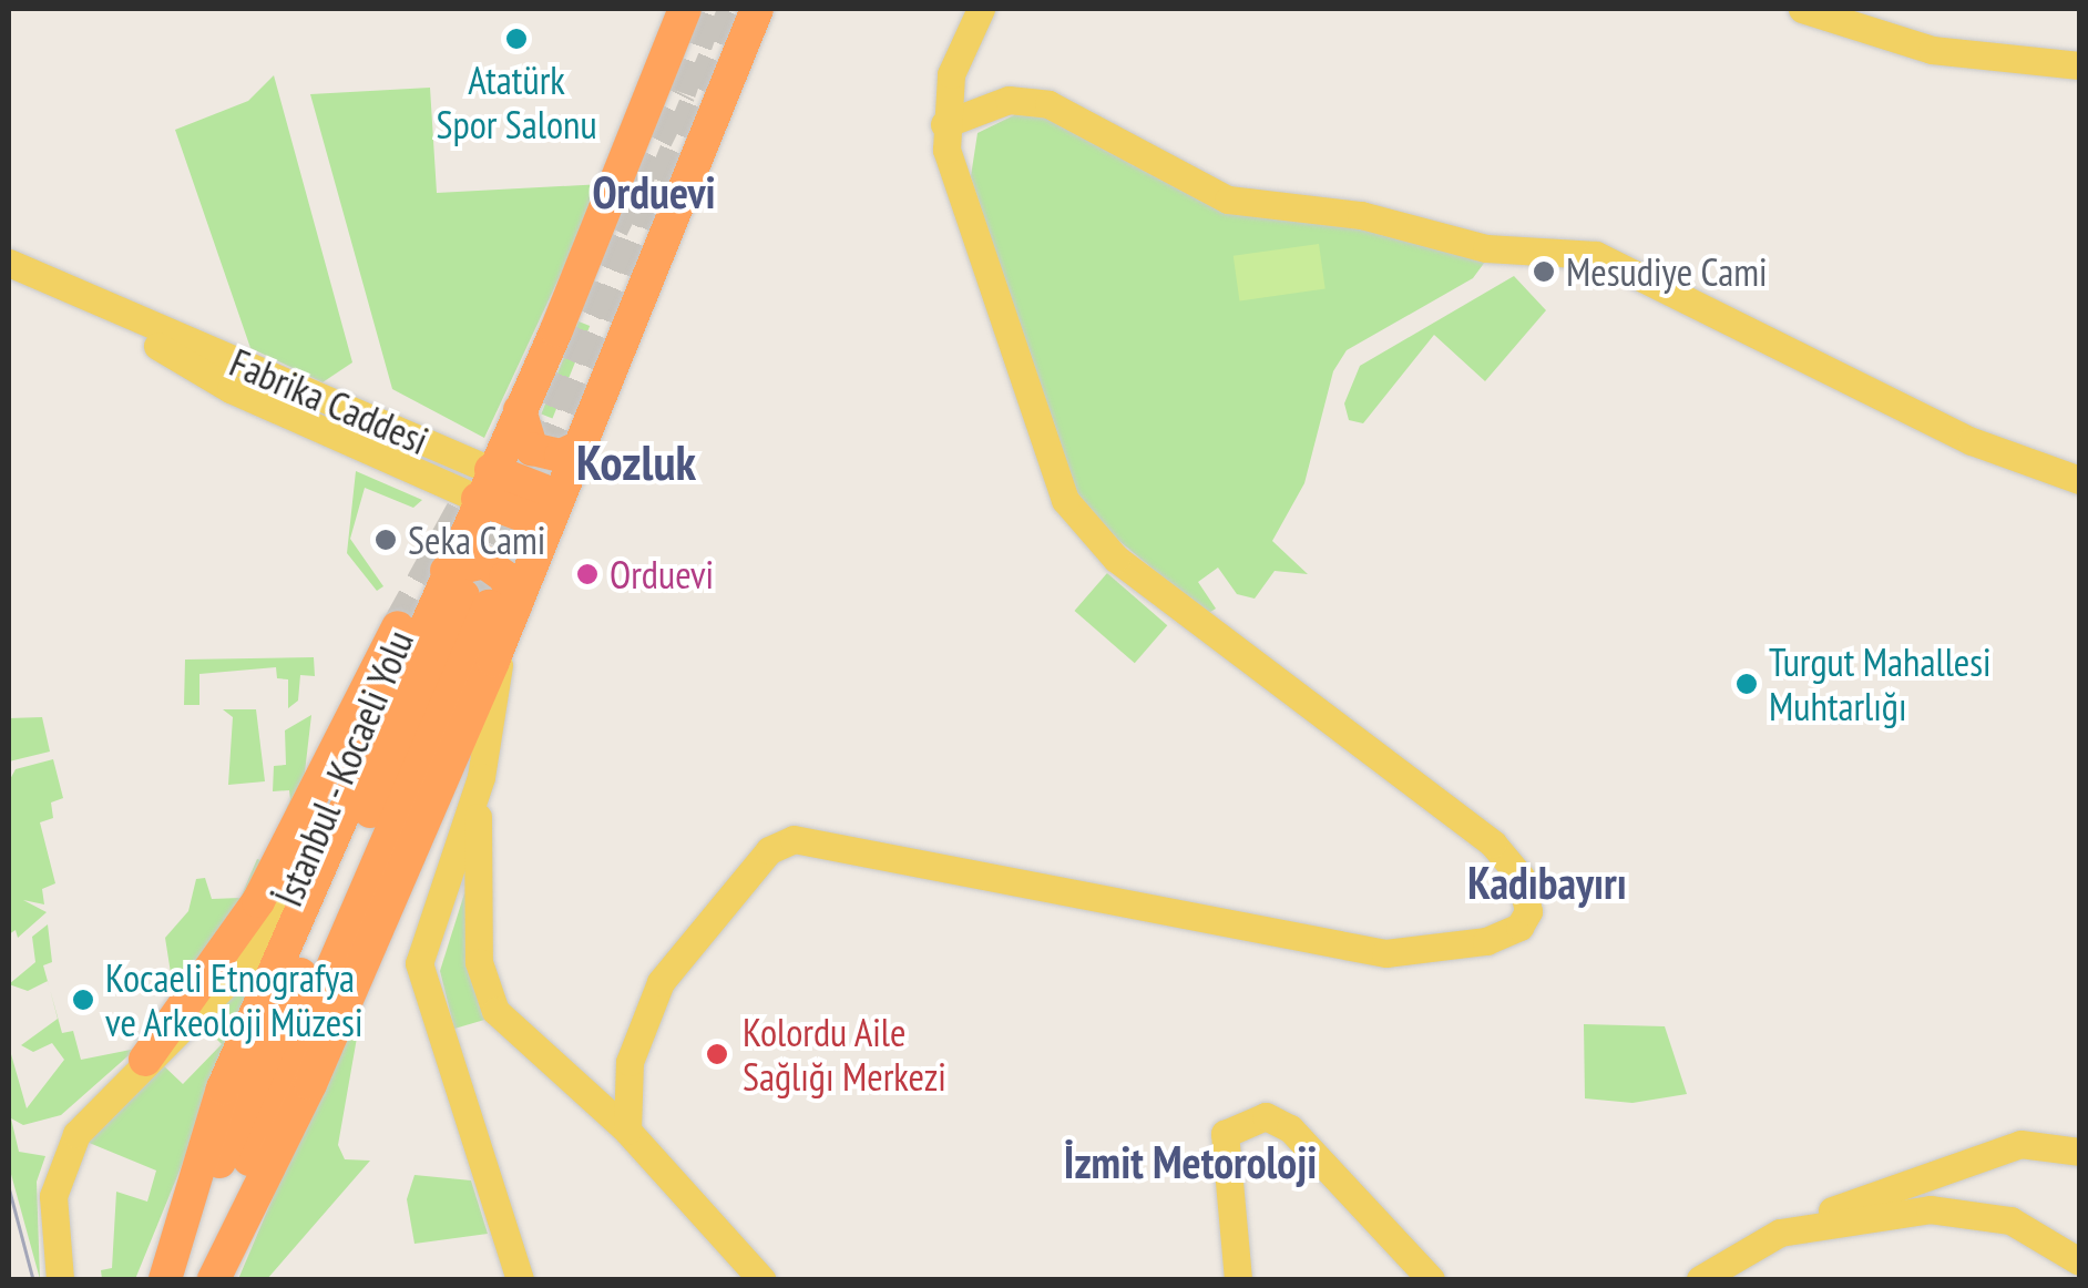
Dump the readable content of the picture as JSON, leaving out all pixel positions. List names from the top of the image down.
{
  "streets": {
    "highway": ["İstanbul - Kocaeli Yolu"],
    "main road": ["Fabrika Caddesi"]
  },
  "districts": [
    "Orduevi",
    "Kozluk",
    "Kadıbayırı",
    "İzmit Metoroloji"
  ],
  "places": [
    "Atatürk Spor Salonu",
    "Mesudiye Cami",
    "Seka Cami",
    "Orduevi",
    "Turgut Mahallesi Muhtarlığı",
    "Kocaeli Etnografya ve Arkeoloji Müzesi",
    "Kolordu Aile Sağlığı Merkezi"
  ]
}
